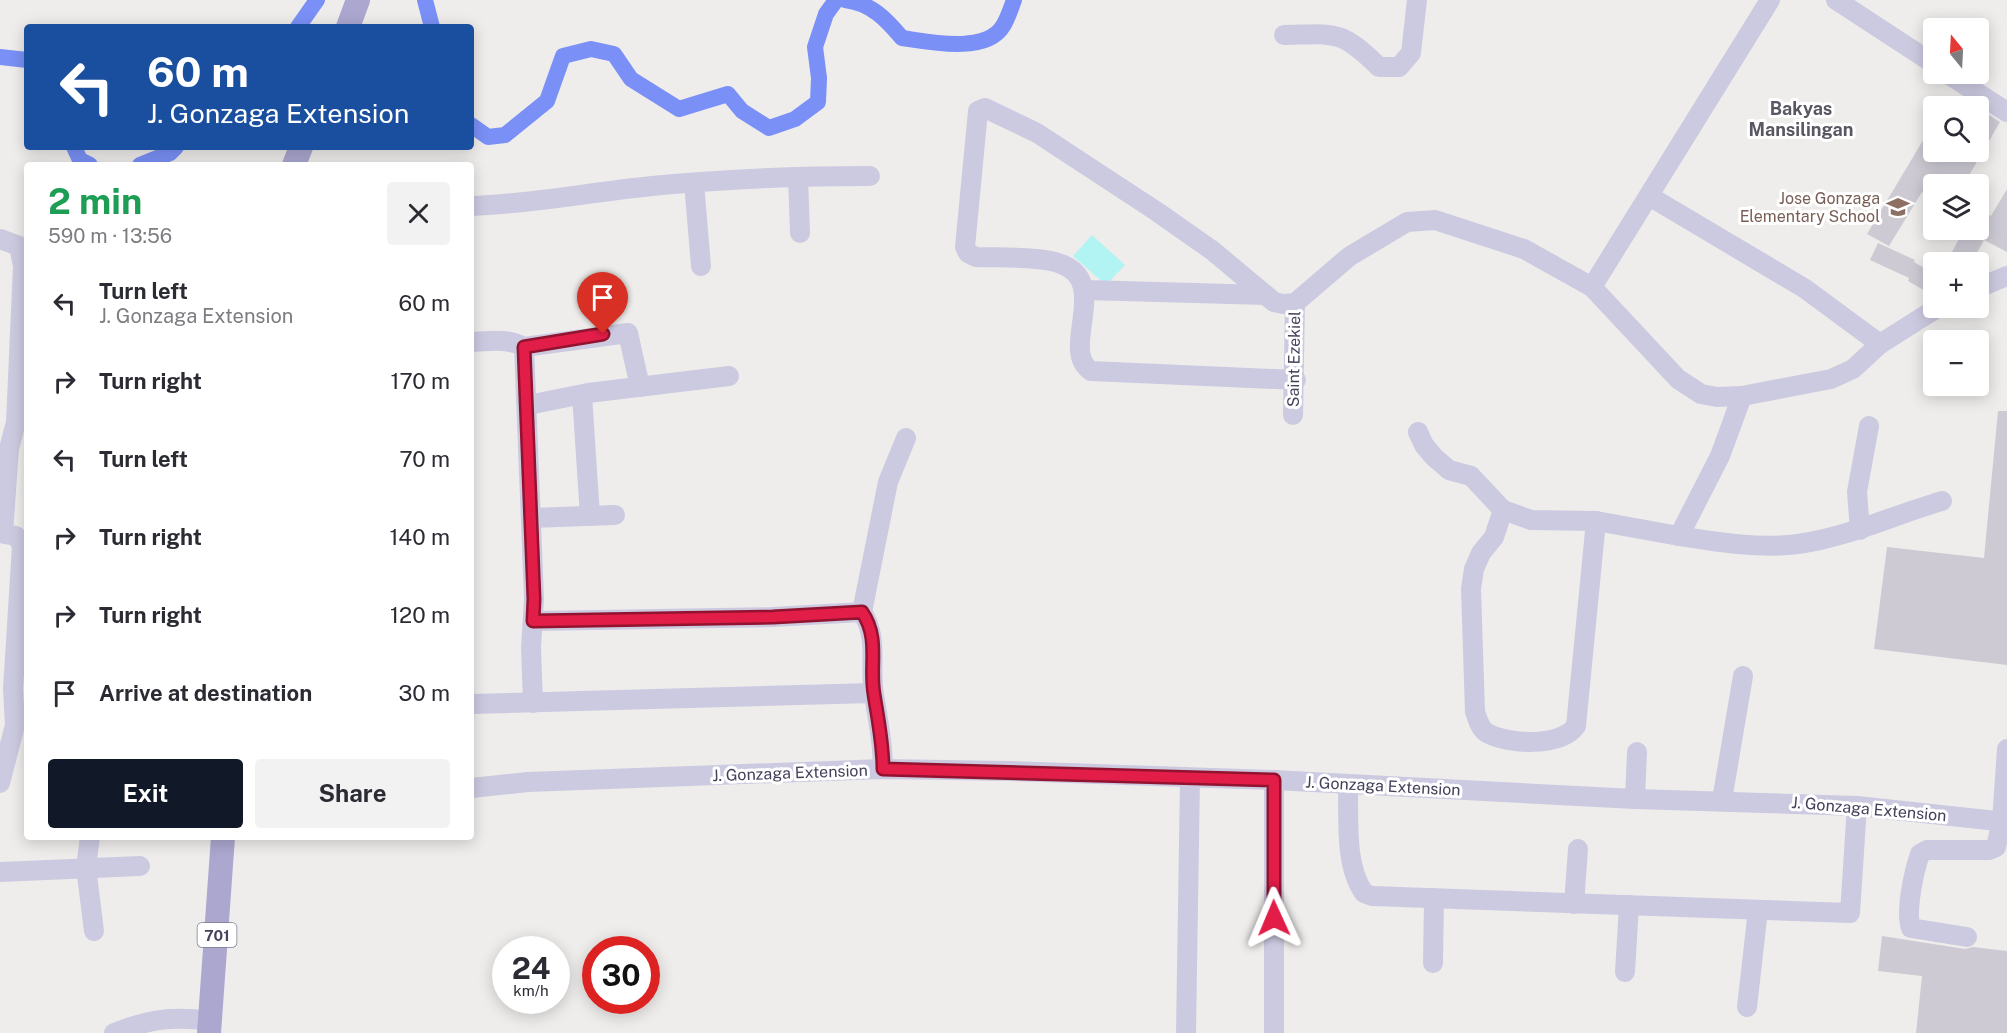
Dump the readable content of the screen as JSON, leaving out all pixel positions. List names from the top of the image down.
{
  "streets": {
    "main road": ["701"],
    "street": ["Saint Ezekiel", "J. Gonzaga Extension"]
  },
  "districts": ["Bakyas Mansilingan"],
  "places": {
    "school or university": ["Jose Gonzaga Elementary School"]
  },
  "north": "top",
  "page": {
    "map_buttons": ["+", "−"],
    "turn": ["60 m", "J. Gonzaga Extension"],
    "heading": ["2 min", "590 m · 13:56"],
    "list": [
      {
        "name": "Turn left",
        "note": "J. Gonzaga Extension",
        "value": "60 m"
      },
      {
        "name": "Turn right",
        "value": "170 m"
      },
      {
        "name": "Turn left",
        "value": "70 m"
      },
      {
        "name": "Turn right",
        "value": "140 m"
      },
      {
        "name": "Turn right",
        "value": "120 m"
      },
      {
        "name": "Arrive at destination",
        "value": "30 m"
      }
    ],
    "buttons": ["Exit", "Share"],
    "speed": "24 km/h",
    "limit": "30"
  }
}
